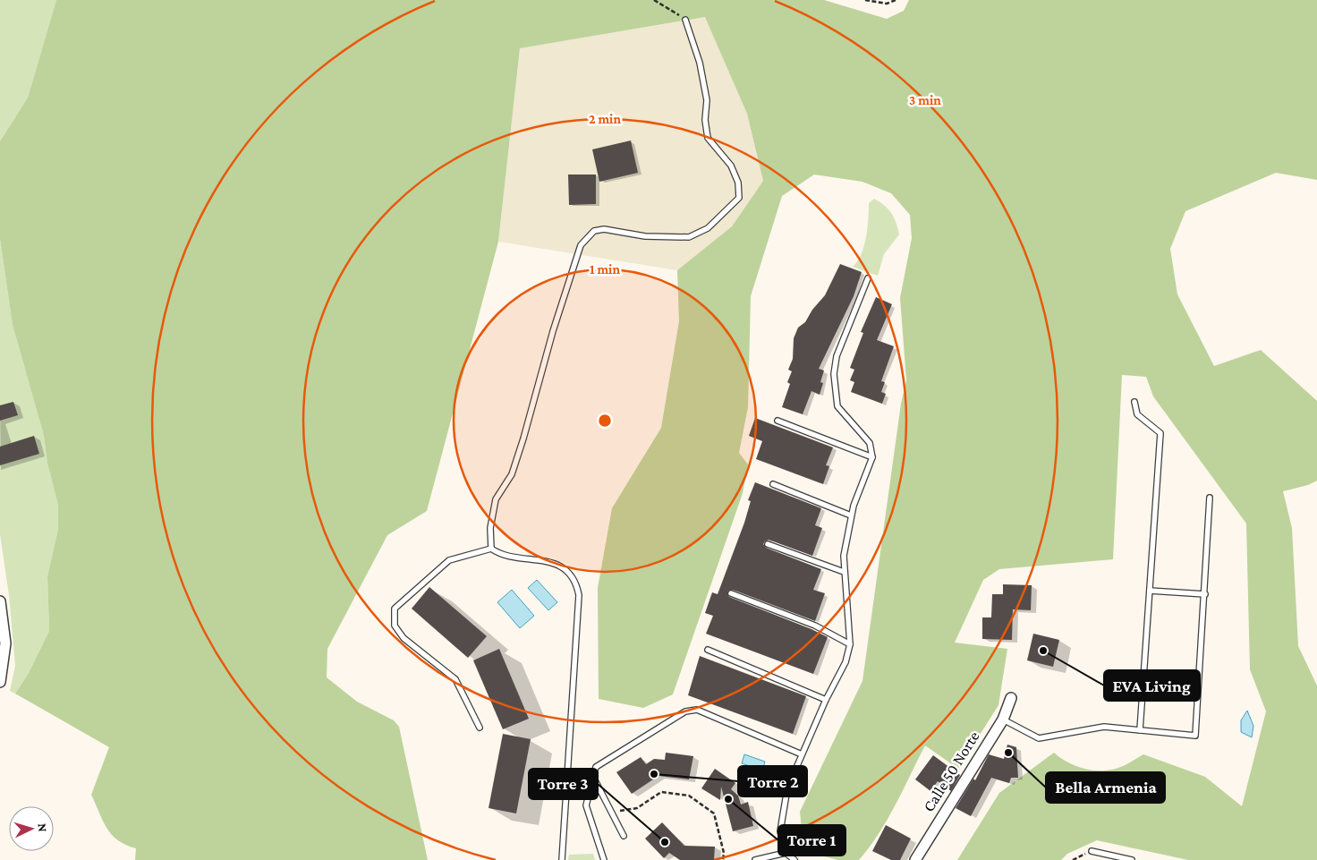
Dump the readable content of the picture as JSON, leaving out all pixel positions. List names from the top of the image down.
{
  "streets": {
    "street": ["Calle 50 Norte"]
  },
  "places": [
    "EVA Living",
    "Bella Armenia",
    "Torre 2",
    "Torre 1",
    "Torre 3"
  ],
  "north": "right",
  "rings": ["3 min", "2 min", "1 min"]
}
